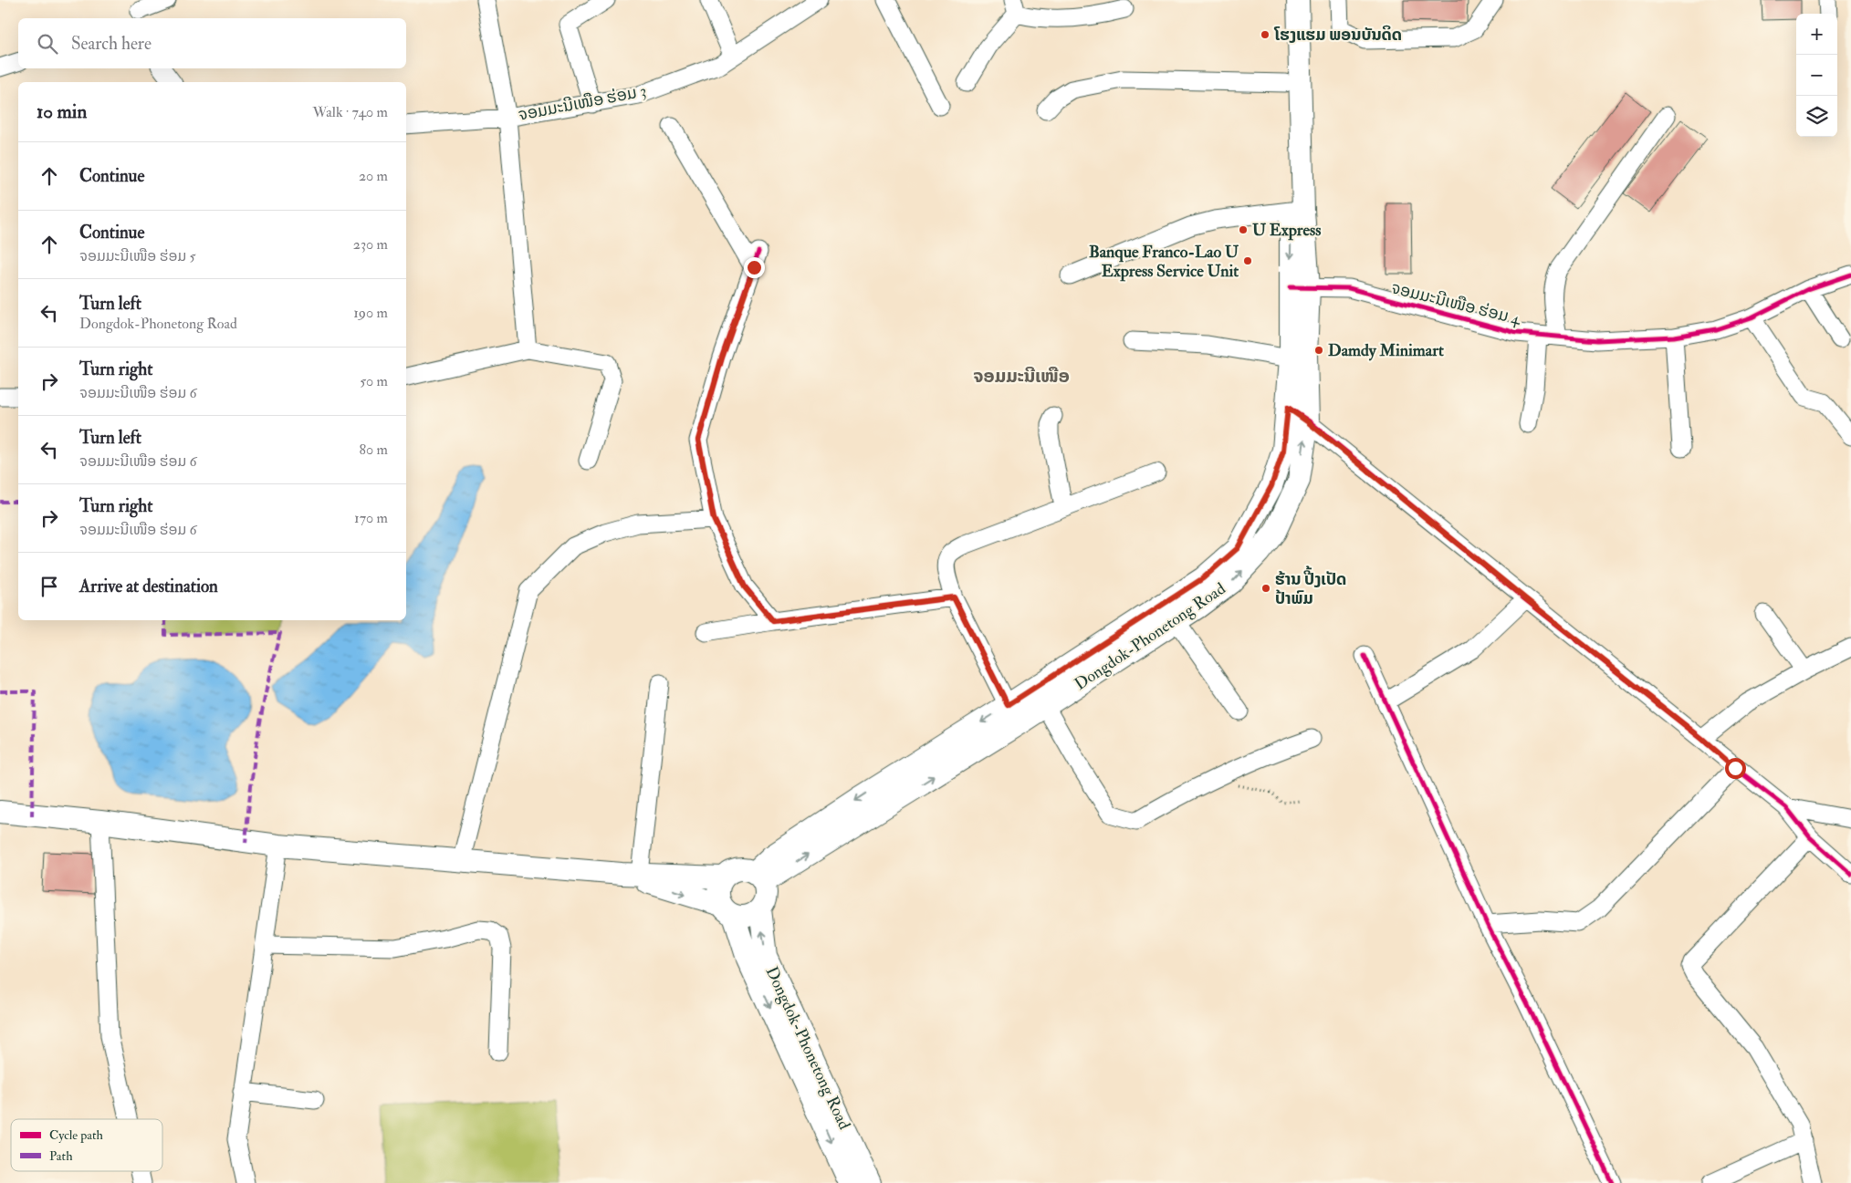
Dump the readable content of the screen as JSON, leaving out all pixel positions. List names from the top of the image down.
{
  "streets": {
    "main road": ["Dongdok-Phonetong Road"],
    "street": ["ຈອມມະນີເໜືອ ຮ່ອມ 3", "ຈອມມະນີເໜືອ ຮ່ອມ 4"]
  },
  "crossings": [
    ["ຈອມມະນີເໜືອ ຮ່ອມ 4", "Dongdok-Phonetong Road"]
  ],
  "districts": ["ຈອມມະນີເໜືອ"],
  "places": [
    "ໂຮງແຮມ ພອນບັນດິດ",
    "U Express",
    "Banque Franco-Lao U Express Service Unit",
    "Damdy Minimart",
    "ຮ້ານ ປີ້ງເປັດ ປ້າພົມ"
  ],
  "legend": ["Cycle path", "Path"],
  "page": {
    "map_buttons": ["+", "−"],
    "search": "Search here",
    "heading": ["10 min", "Walk · 740 m"],
    "list": [
      ["Continue", "20 m"],
      ["Continue", "ຈອມມະນີເໜືອ ຮ່ອມ 5", "230 m"],
      ["Turn left", "Dongdok-Phonetong Road", "190 m"],
      ["Turn right", "ຈອມມະນີເໜືອ ຮ່ອມ 6", "50 m"],
      ["Turn left", "ຈອມມະນີເໜືອ ຮ່ອມ 6", "80 m"],
      ["Turn right", "ຈອມມະນີເໜືອ ຮ່ອມ 6", "170 m"],
      "Arrive at destination"
    ]
  }
}
